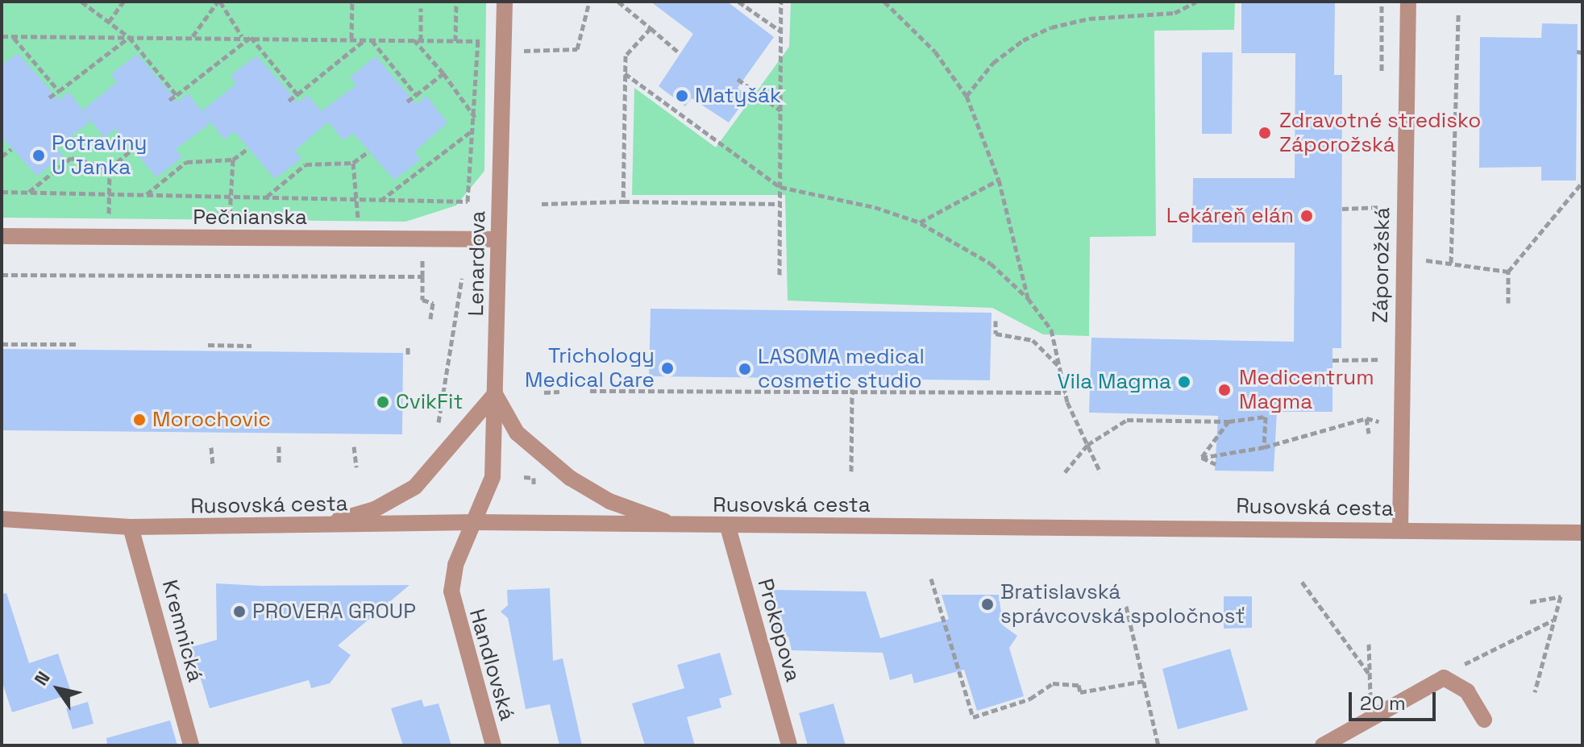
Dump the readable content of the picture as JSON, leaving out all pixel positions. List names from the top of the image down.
{
  "streets": {
    "street": [
      "Pečnianska",
      "Lenardova",
      "Záporožská",
      "Rusovská cesta",
      "Prokopova",
      "Kremnická",
      "Handlovská"
    ]
  },
  "crossings": [
    ["Pečnianska", "Lenardova"],
    ["Lenardova", "Rusovská cesta"],
    ["Lenardova", "Handlovská"],
    ["Záporožská", "Rusovská cesta"],
    ["Rusovská cesta", "Prokopova"],
    ["Rusovská cesta", "Kremnická"],
    ["Rusovská cesta", "Handlovská"]
  ],
  "places": [
    "Matyšák",
    "Zdravotné stredisko Záporožská",
    "Potraviny U Janka",
    "Lekáreň elán",
    "Trichology Medical Care",
    "LASOMA medical cosmetic studio",
    "Vila Magma",
    "Medicentrum Magma",
    "CvikFit",
    "Morochovic",
    "Bratislavská správcovská spoločnosť",
    "PROVERA GROUP"
  ],
  "scale_bar": "20 m",
  "north": "top left"
}
